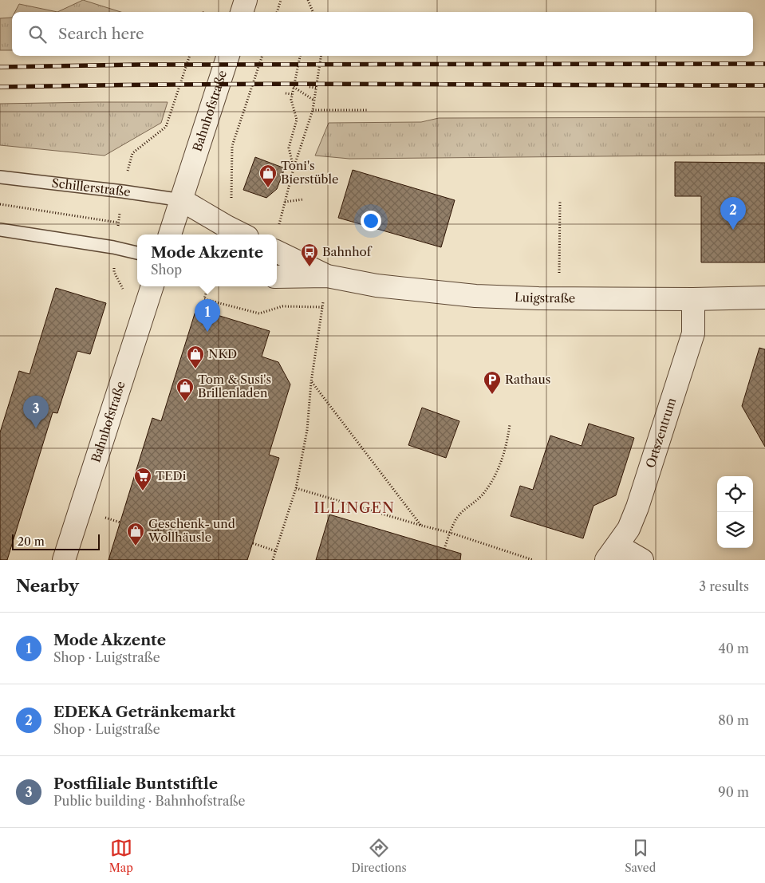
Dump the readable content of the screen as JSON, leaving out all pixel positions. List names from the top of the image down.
{
  "streets": {
    "street": ["Bahnhofstraße", "Luigstraße", "Ortszentrum"],
    "lane": ["Schillerstraße"]
  },
  "crossings": [
    ["Bahnhofstraße", "Schillerstraße"],
    ["Luigstraße", "Ortszentrum"]
  ],
  "districts": ["ILLINGEN"],
  "places": {
    "shop": [
      "Toni's Bierstüble",
      "NKD",
      "Tom & Susi's Brillenladen",
      "Geschenk- und Wollhäusle"
    ],
    "bus stop": ["Bahnhof"],
    "parking": ["Rathaus"],
    "supermarket": ["TEDi"]
  },
  "scale_bar": "20 m",
  "page": {
    "search": "Search here",
    "pins": ["2", "1", "3"],
    "popup": ["Mode Akzente", "Shop"],
    "scale": "20 m",
    "heading": ["Nearby", "3 results"],
    "list": [
      {
        "mark": "1",
        "name": "Mode Akzente",
        "note": "Shop · Luigstraße",
        "value": "40 m"
      },
      {
        "mark": "2",
        "name": "EDEKA Getränkemarkt",
        "note": "Shop · Luigstraße",
        "value": "80 m"
      },
      {
        "mark": "3",
        "name": "Postfiliale Buntstiftle",
        "note": "Public building · Bahnhofstraße",
        "value": "90 m"
      }
    ],
    "nav": ["Map", "Directions", "Saved"]
  }
}
